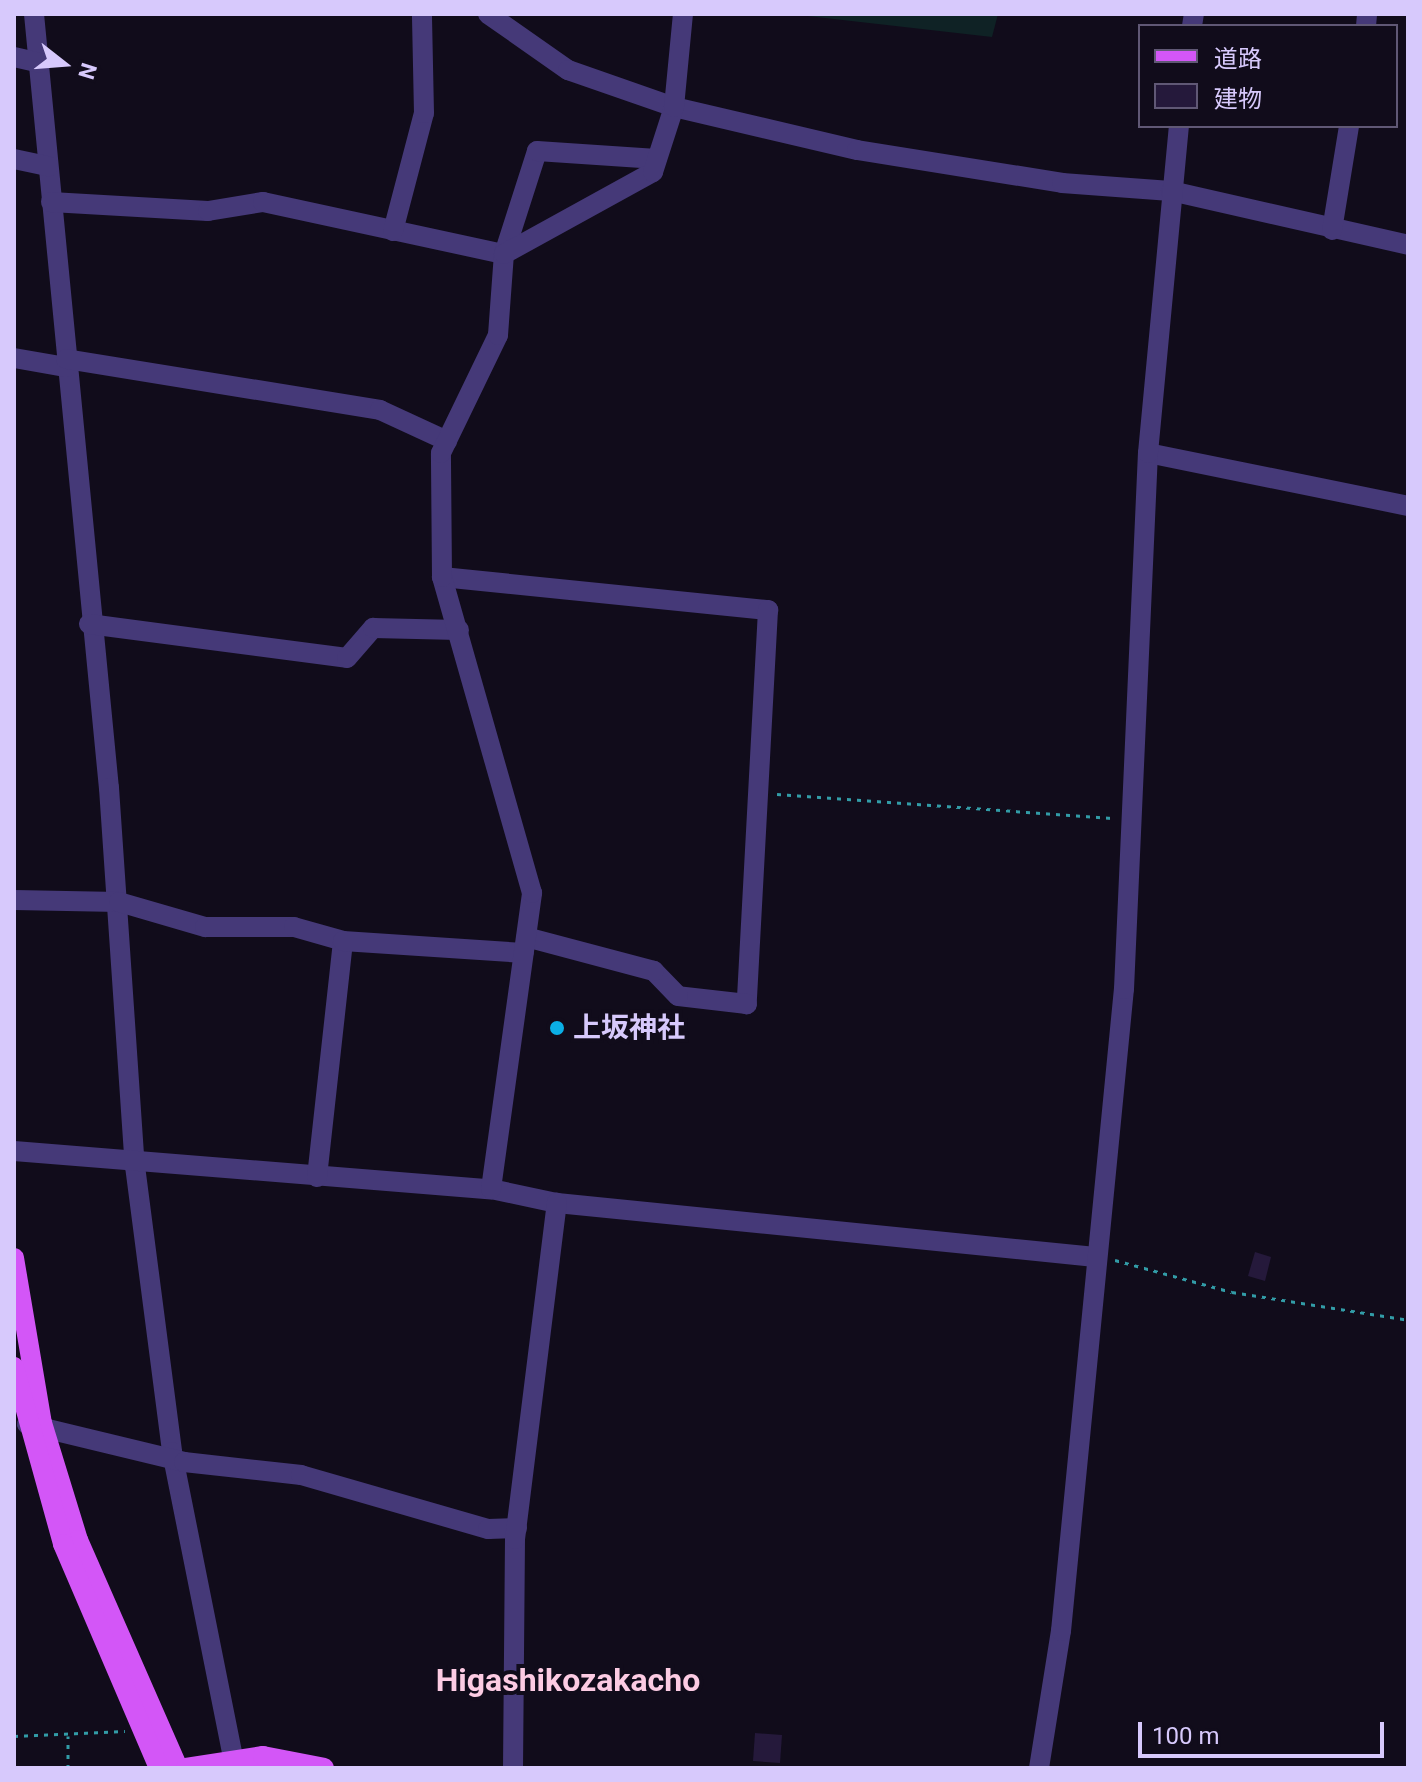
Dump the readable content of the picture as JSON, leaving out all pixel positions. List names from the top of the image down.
{
  "districts": ["Higashikozakacho"],
  "places": ["上坂神社"],
  "legend": ["道路", "建物"],
  "scale_bar": "100 m",
  "north": "right"
}
